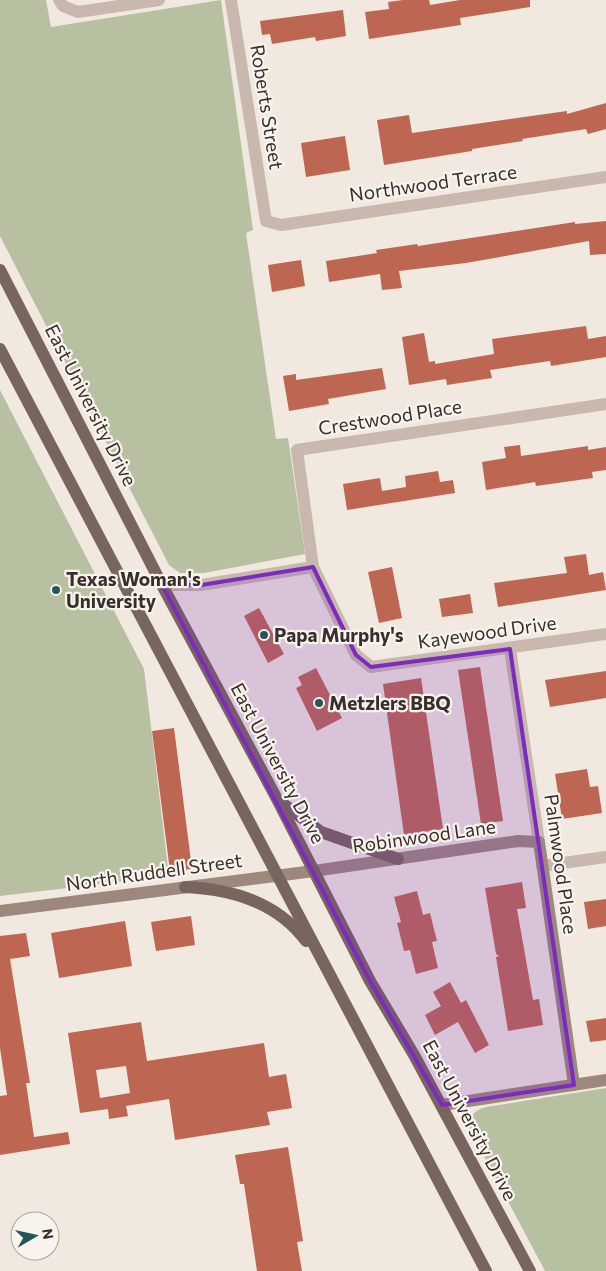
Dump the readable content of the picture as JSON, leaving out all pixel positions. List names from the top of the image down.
{
  "streets": {
    "main road": ["East University Drive"],
    "street": [
      "Roberts Street",
      "Northwood Terrace",
      "Crestwood Place",
      "Kayewood Drive",
      "Robinwood Lane",
      "Palmwood Place",
      "North Ruddell Street"
    ]
  },
  "crossings": [
    ["Roberts Street", "Northwood Terrace"],
    ["East University Drive", "Robinwood Lane"],
    ["East University Drive", "North Ruddell Street"],
    ["Crestwood Place", "Kayewood Drive"],
    ["Kayewood Drive", "Palmwood Place"],
    ["Robinwood Lane", "Palmwood Place"],
    ["Robinwood Lane", "North Ruddell Street"]
  ],
  "places": ["Texas Woman's University", "Papa Murphy's", "Metzlers BBQ"],
  "north": "right"
}
